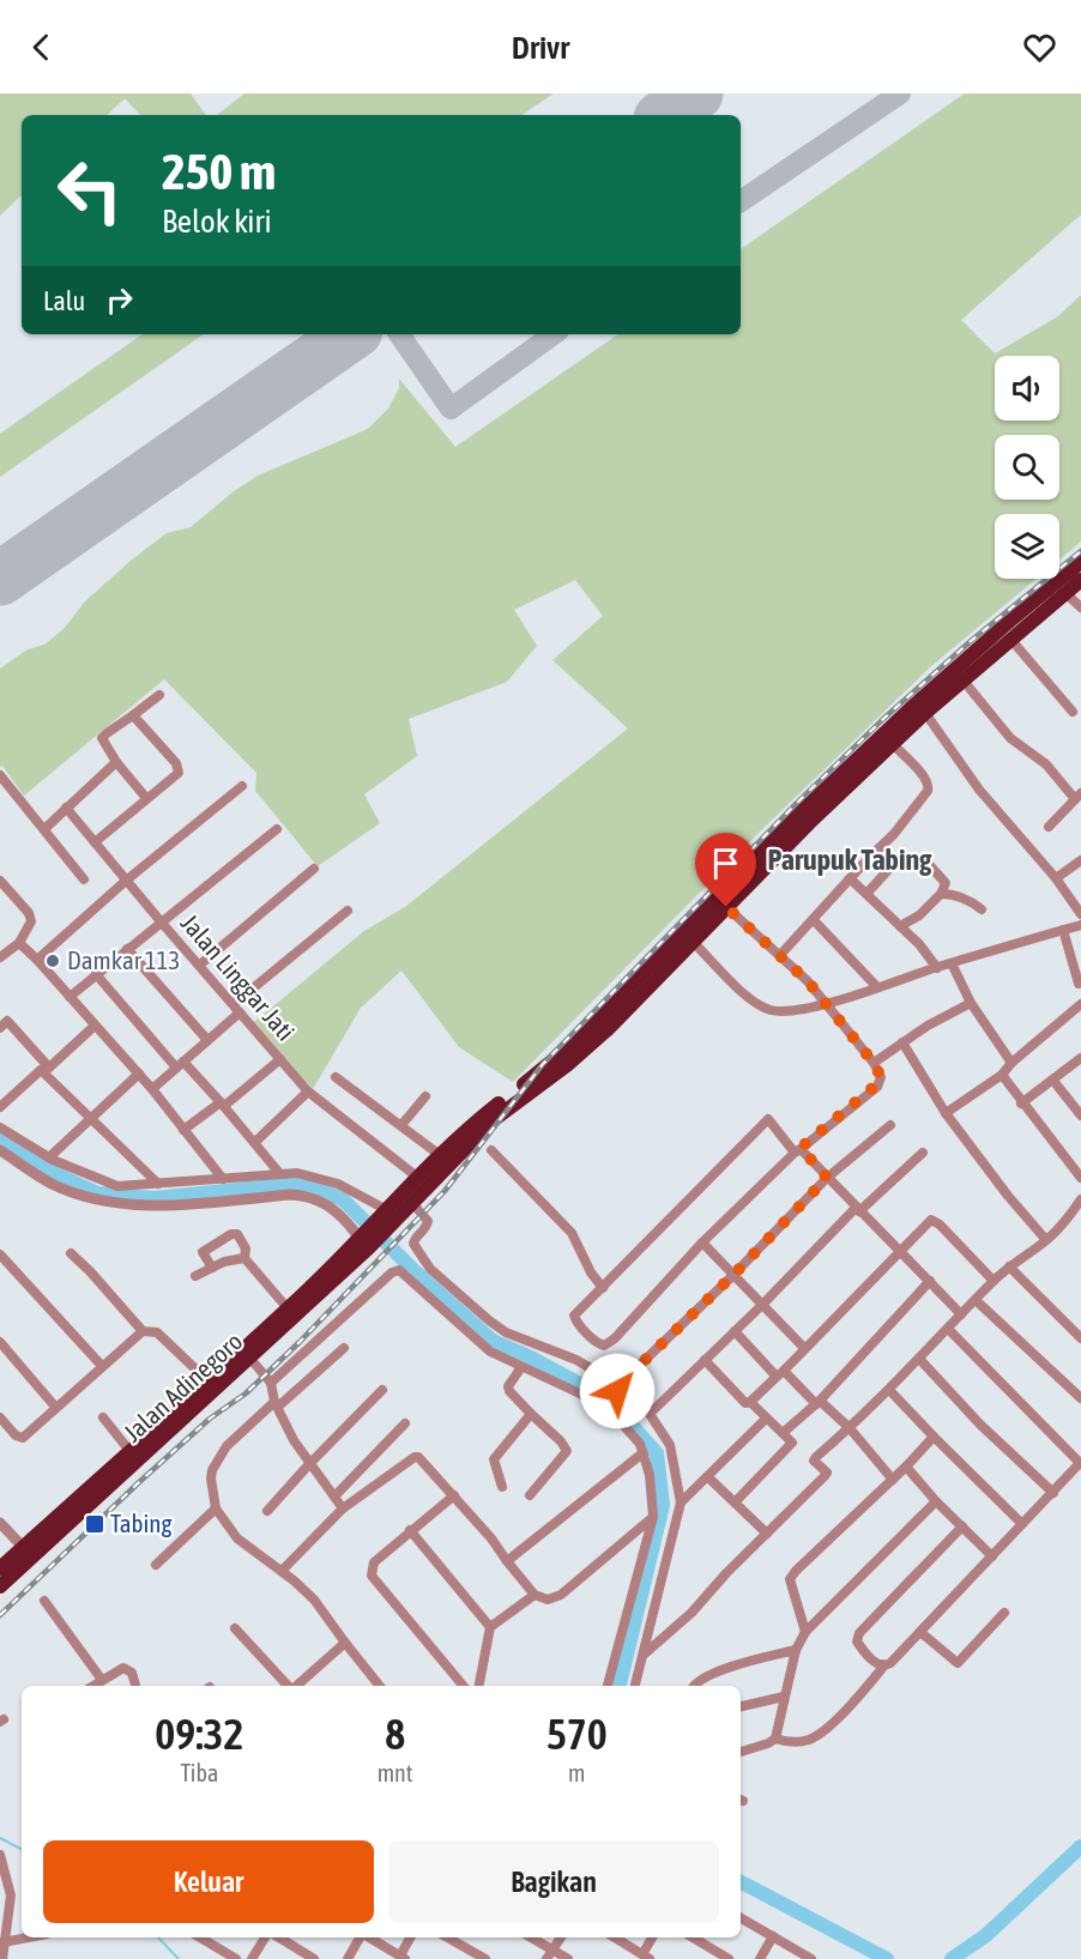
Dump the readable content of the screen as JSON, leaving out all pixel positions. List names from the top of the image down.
{
  "streets": {
    "highway": ["Jalan Adinegoro"],
    "street": ["Jalan Linggar Jati"]
  },
  "districts": ["Parupuk Tabing"],
  "places": {
    "other": ["Damkar 113"],
    "transit": ["Tabing"]
  },
  "page": {
    "header": "Drivr",
    "turn": ["250 m", "Belok kiri"],
    "then": "Lalu",
    "eta": [
      "09:32",
      "Tiba",
      "8",
      "mnt",
      "570",
      "m"
    ],
    "buttons": ["Keluar", "Bagikan"]
  }
}
